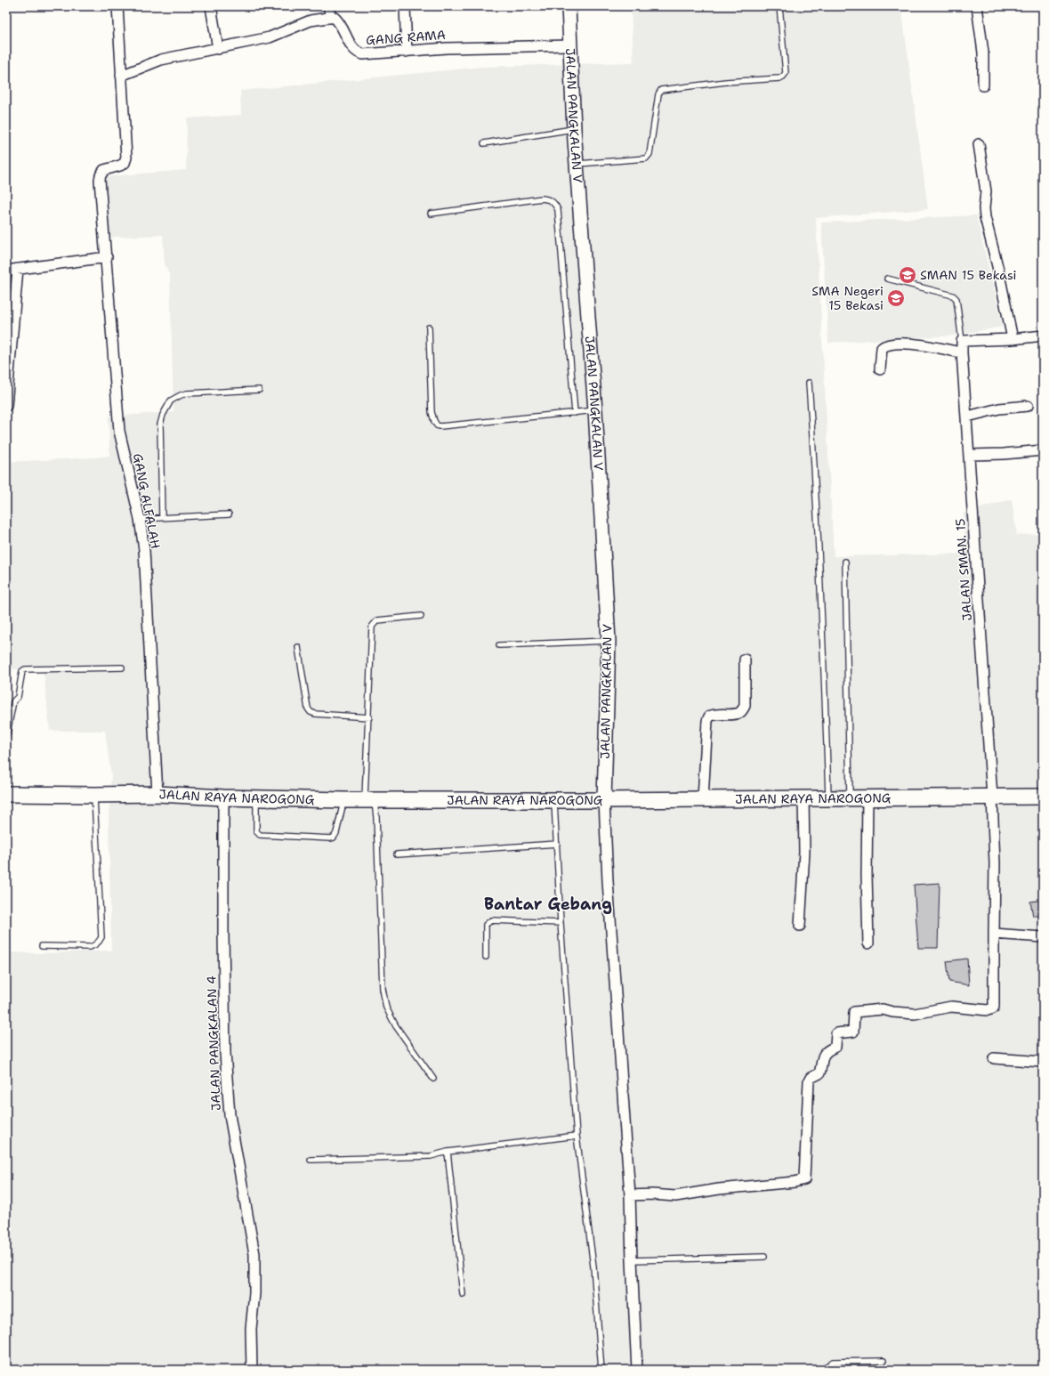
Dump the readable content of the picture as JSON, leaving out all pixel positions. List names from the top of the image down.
{
  "streets": {
    "main road": ["JALAN RAYA NAROGONG"],
    "street": [
      "GANG RAMA",
      "JALAN PANGKALAN V",
      "GANG ALFALAH",
      "JALAN SMAN. 15",
      "JALAN PANGKALAN 4"
    ]
  },
  "crossings": [
    ["GANG RAMA", "JALAN PANGKALAN V"],
    ["JALAN PANGKALAN V", "JALAN RAYA NAROGONG"],
    ["GANG ALFALAH", "JALAN RAYA NAROGONG"],
    ["JALAN SMAN. 15", "JALAN RAYA NAROGONG"],
    ["JALAN RAYA NAROGONG", "JALAN PANGKALAN 4"]
  ],
  "districts": ["Bantar Gebang"],
  "places": {
    "school or university": ["SMAN 15 Bekasi", "SMA Negeri 15 Bekasi"]
  }
}
